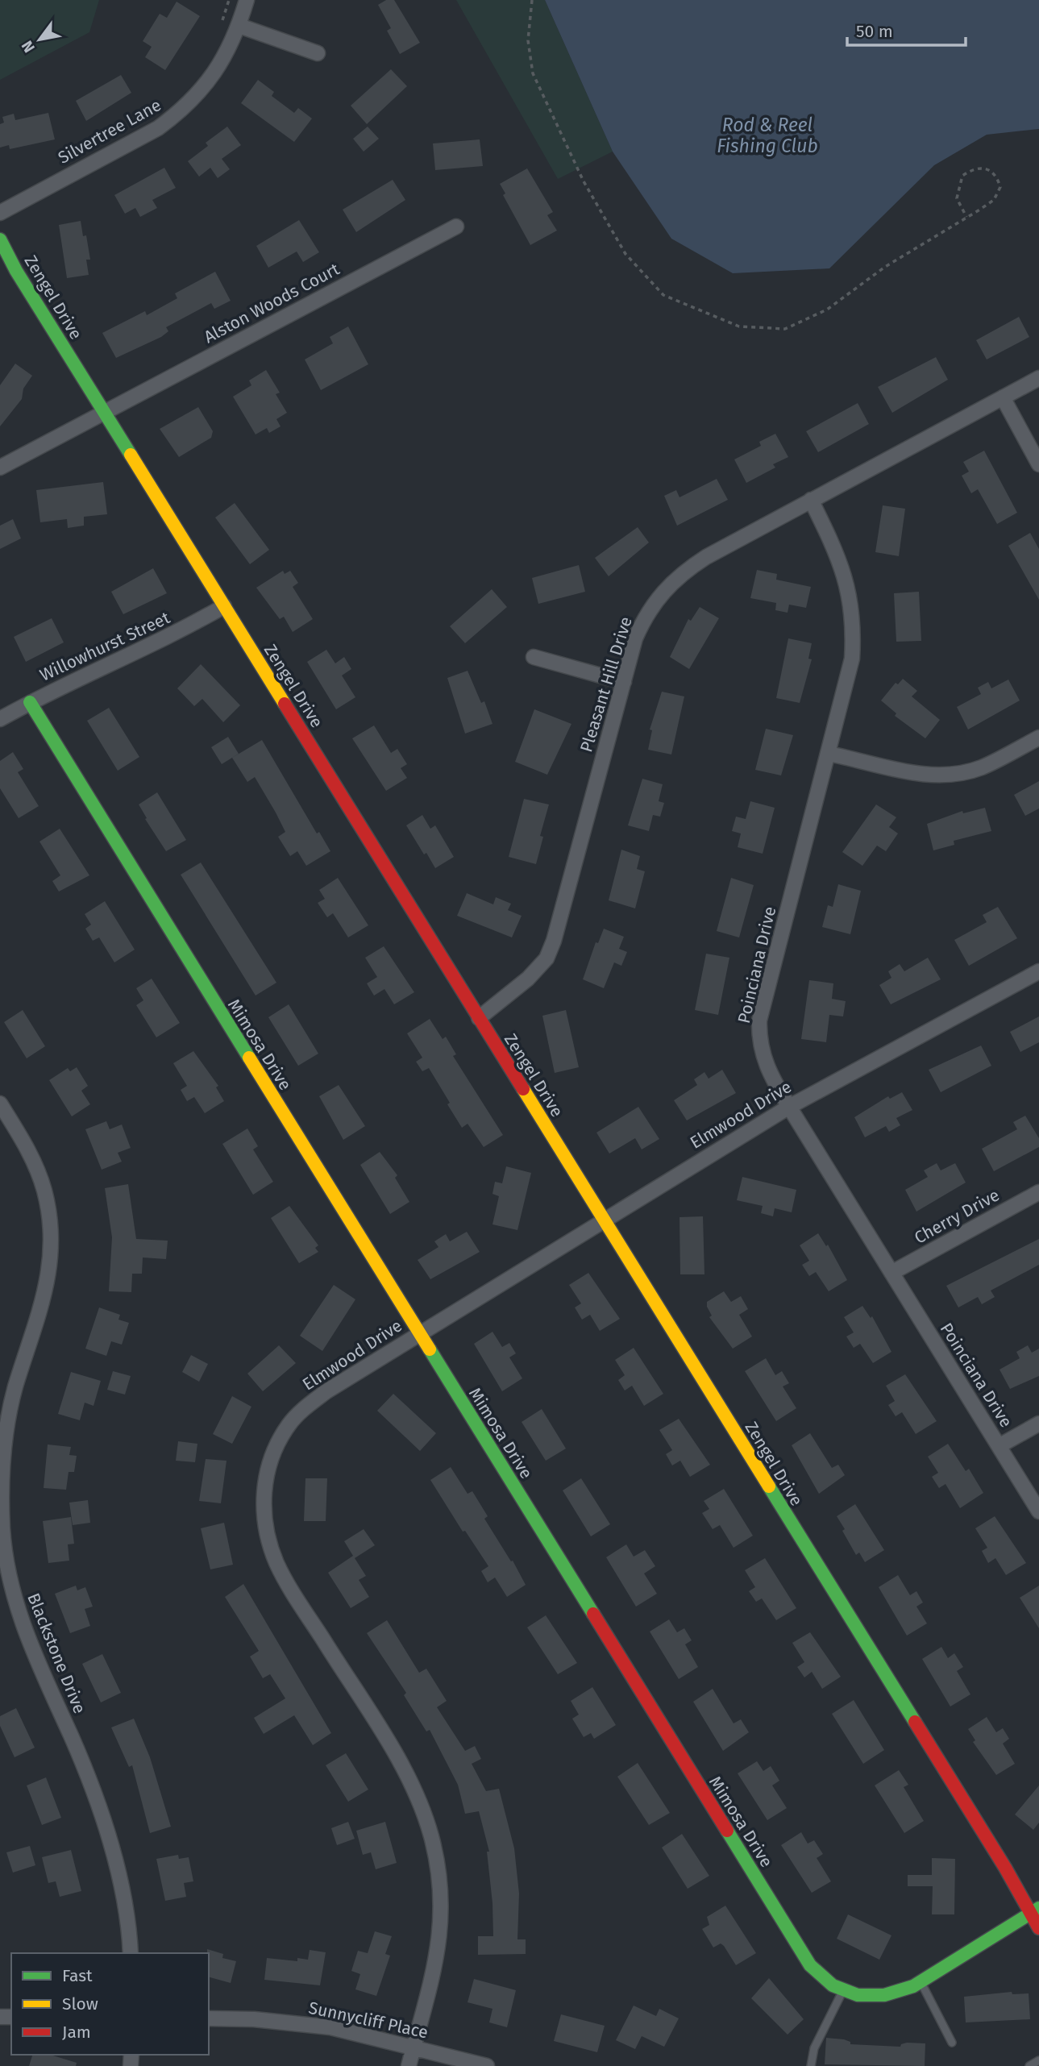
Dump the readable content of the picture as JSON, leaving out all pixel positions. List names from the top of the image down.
{
  "streets": {
    "street": [
      "Silvertree Lane",
      "Zengel Drive",
      "Alston Woods Court",
      "Willowhurst Street",
      "Pleasant Hill Drive",
      "Poinciana Drive",
      "Mimosa Drive",
      "Elmwood Drive",
      "Cherry Drive",
      "Blackstone Drive",
      "Sunnycliff Place"
    ]
  },
  "crossings": [
    ["Zengel Drive", "Alston Woods Court"],
    ["Zengel Drive", "Willowhurst Street"],
    ["Zengel Drive", "Pleasant Hill Drive"],
    ["Zengel Drive", "Mimosa Drive"],
    ["Zengel Drive", "Elmwood Drive"],
    ["Willowhurst Street", "Mimosa Drive"],
    ["Pleasant Hill Drive", "Poinciana Drive"],
    ["Poinciana Drive", "Elmwood Drive"],
    ["Poinciana Drive", "Cherry Drive"],
    ["Mimosa Drive", "Elmwood Drive"],
    ["Elmwood Drive", "Sunnycliff Place"]
  ],
  "water": ["Rod & Reel Fishing Club"],
  "legend": ["Fast", "Slow", "Jam"],
  "scale_bar": "50 m",
  "north": "bottom left"
}
